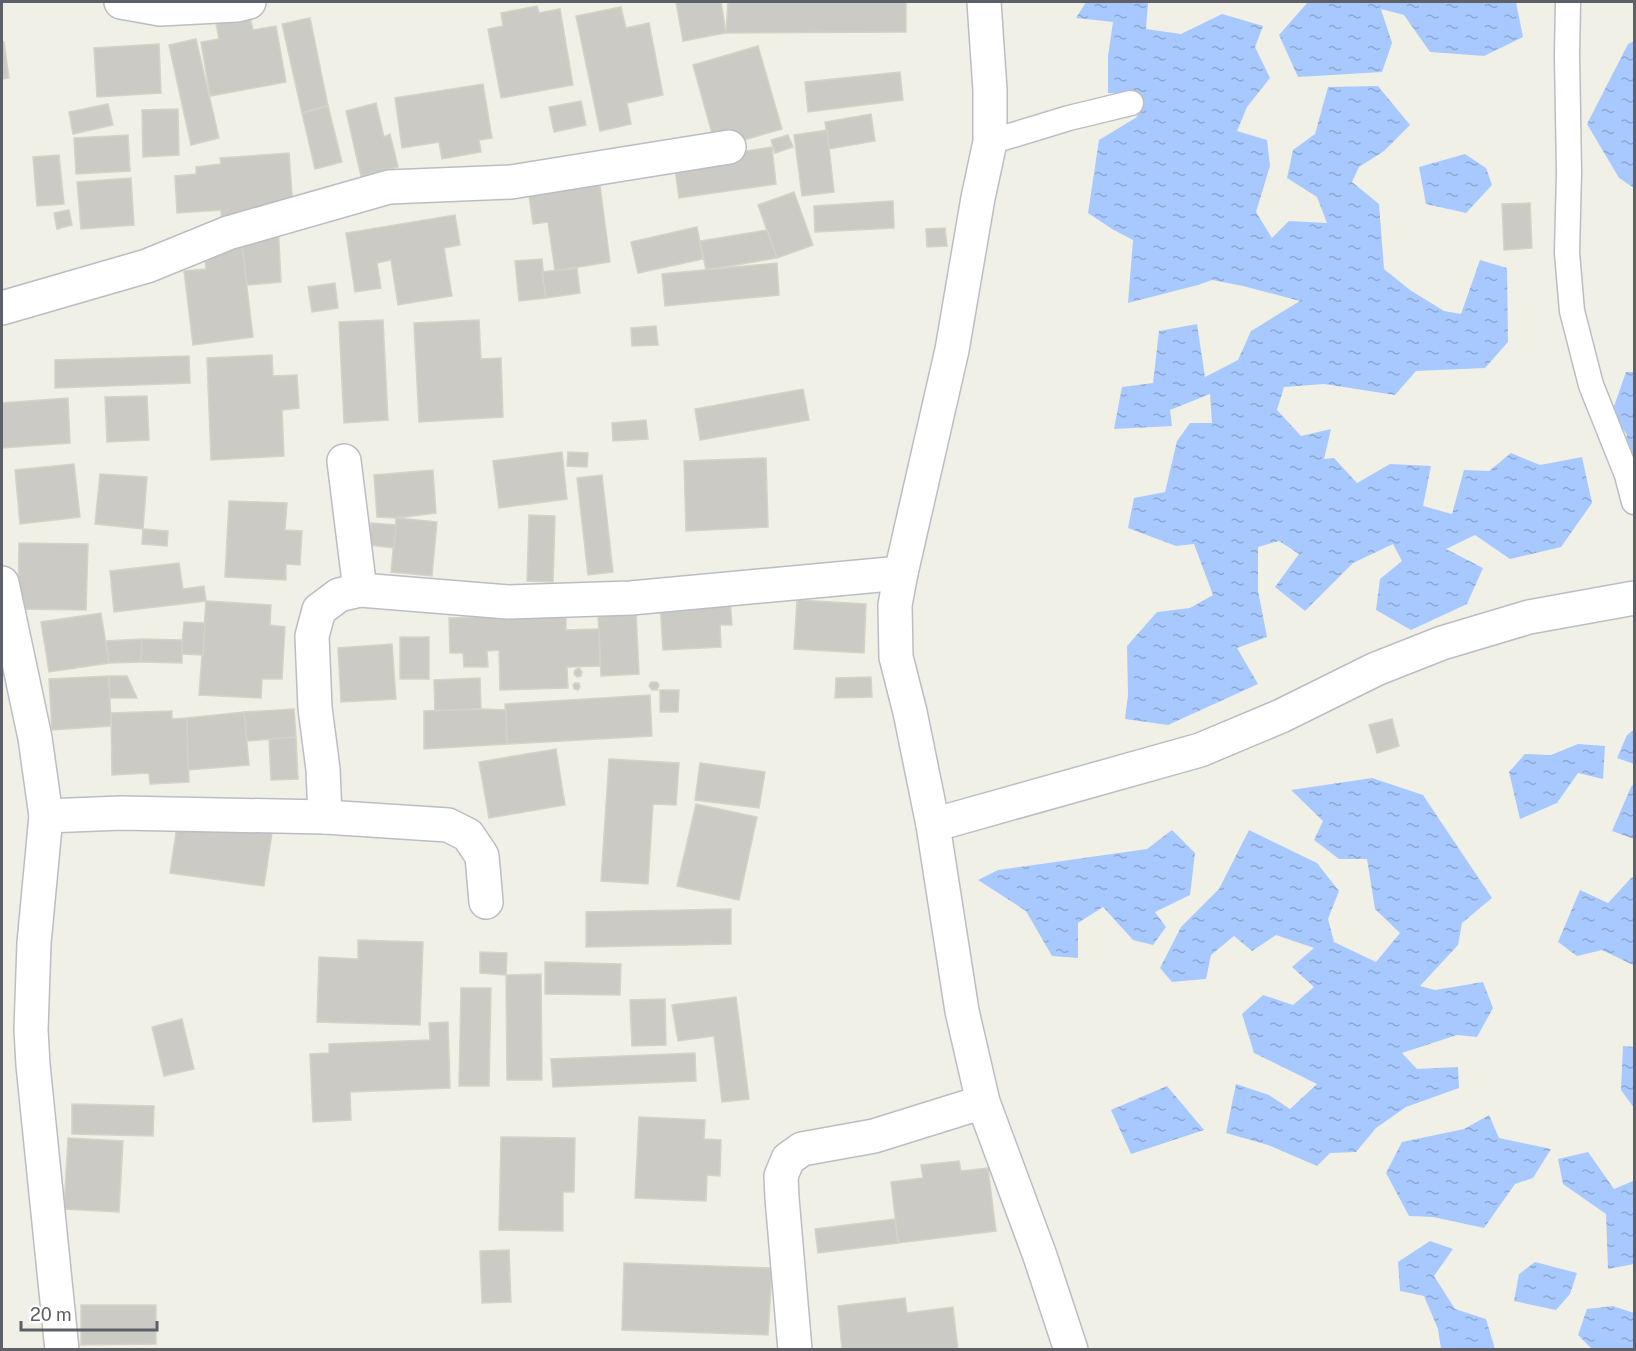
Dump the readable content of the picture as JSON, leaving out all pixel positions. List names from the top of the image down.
{
  "scale_bar": "20 m"
}
